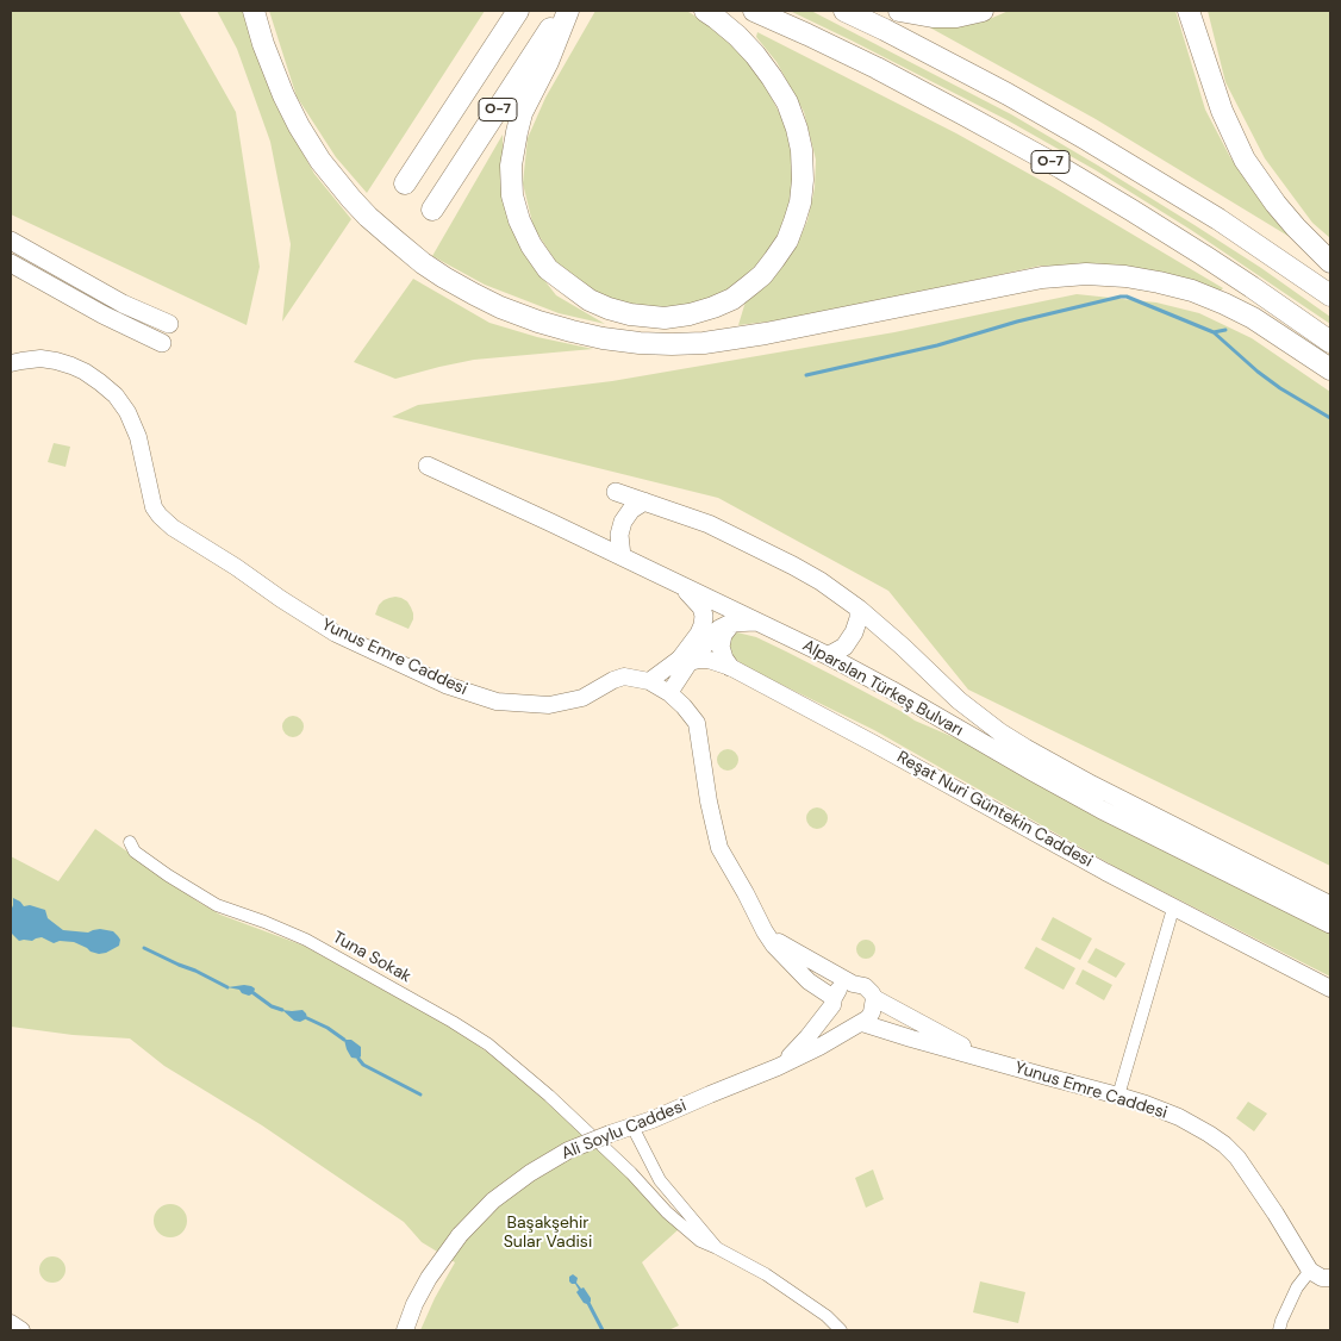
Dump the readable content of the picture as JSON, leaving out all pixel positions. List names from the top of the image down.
{
  "streets": {
    "highway": ["O-7"],
    "main road": ["Alparslan Türkeş Bulvarı"],
    "street": [
      "Yunus Emre Caddesi",
      "Reşat Nuri Güntekin Caddesi",
      "Tuna Sokak",
      "Ali Soylu Caddesi"
    ]
  },
  "crossings": [
    ["Yunus Emre Caddesi", "Ali Soylu Caddesi"]
  ],
  "parks": ["Başakşehir Sular Vadisi"]
}
